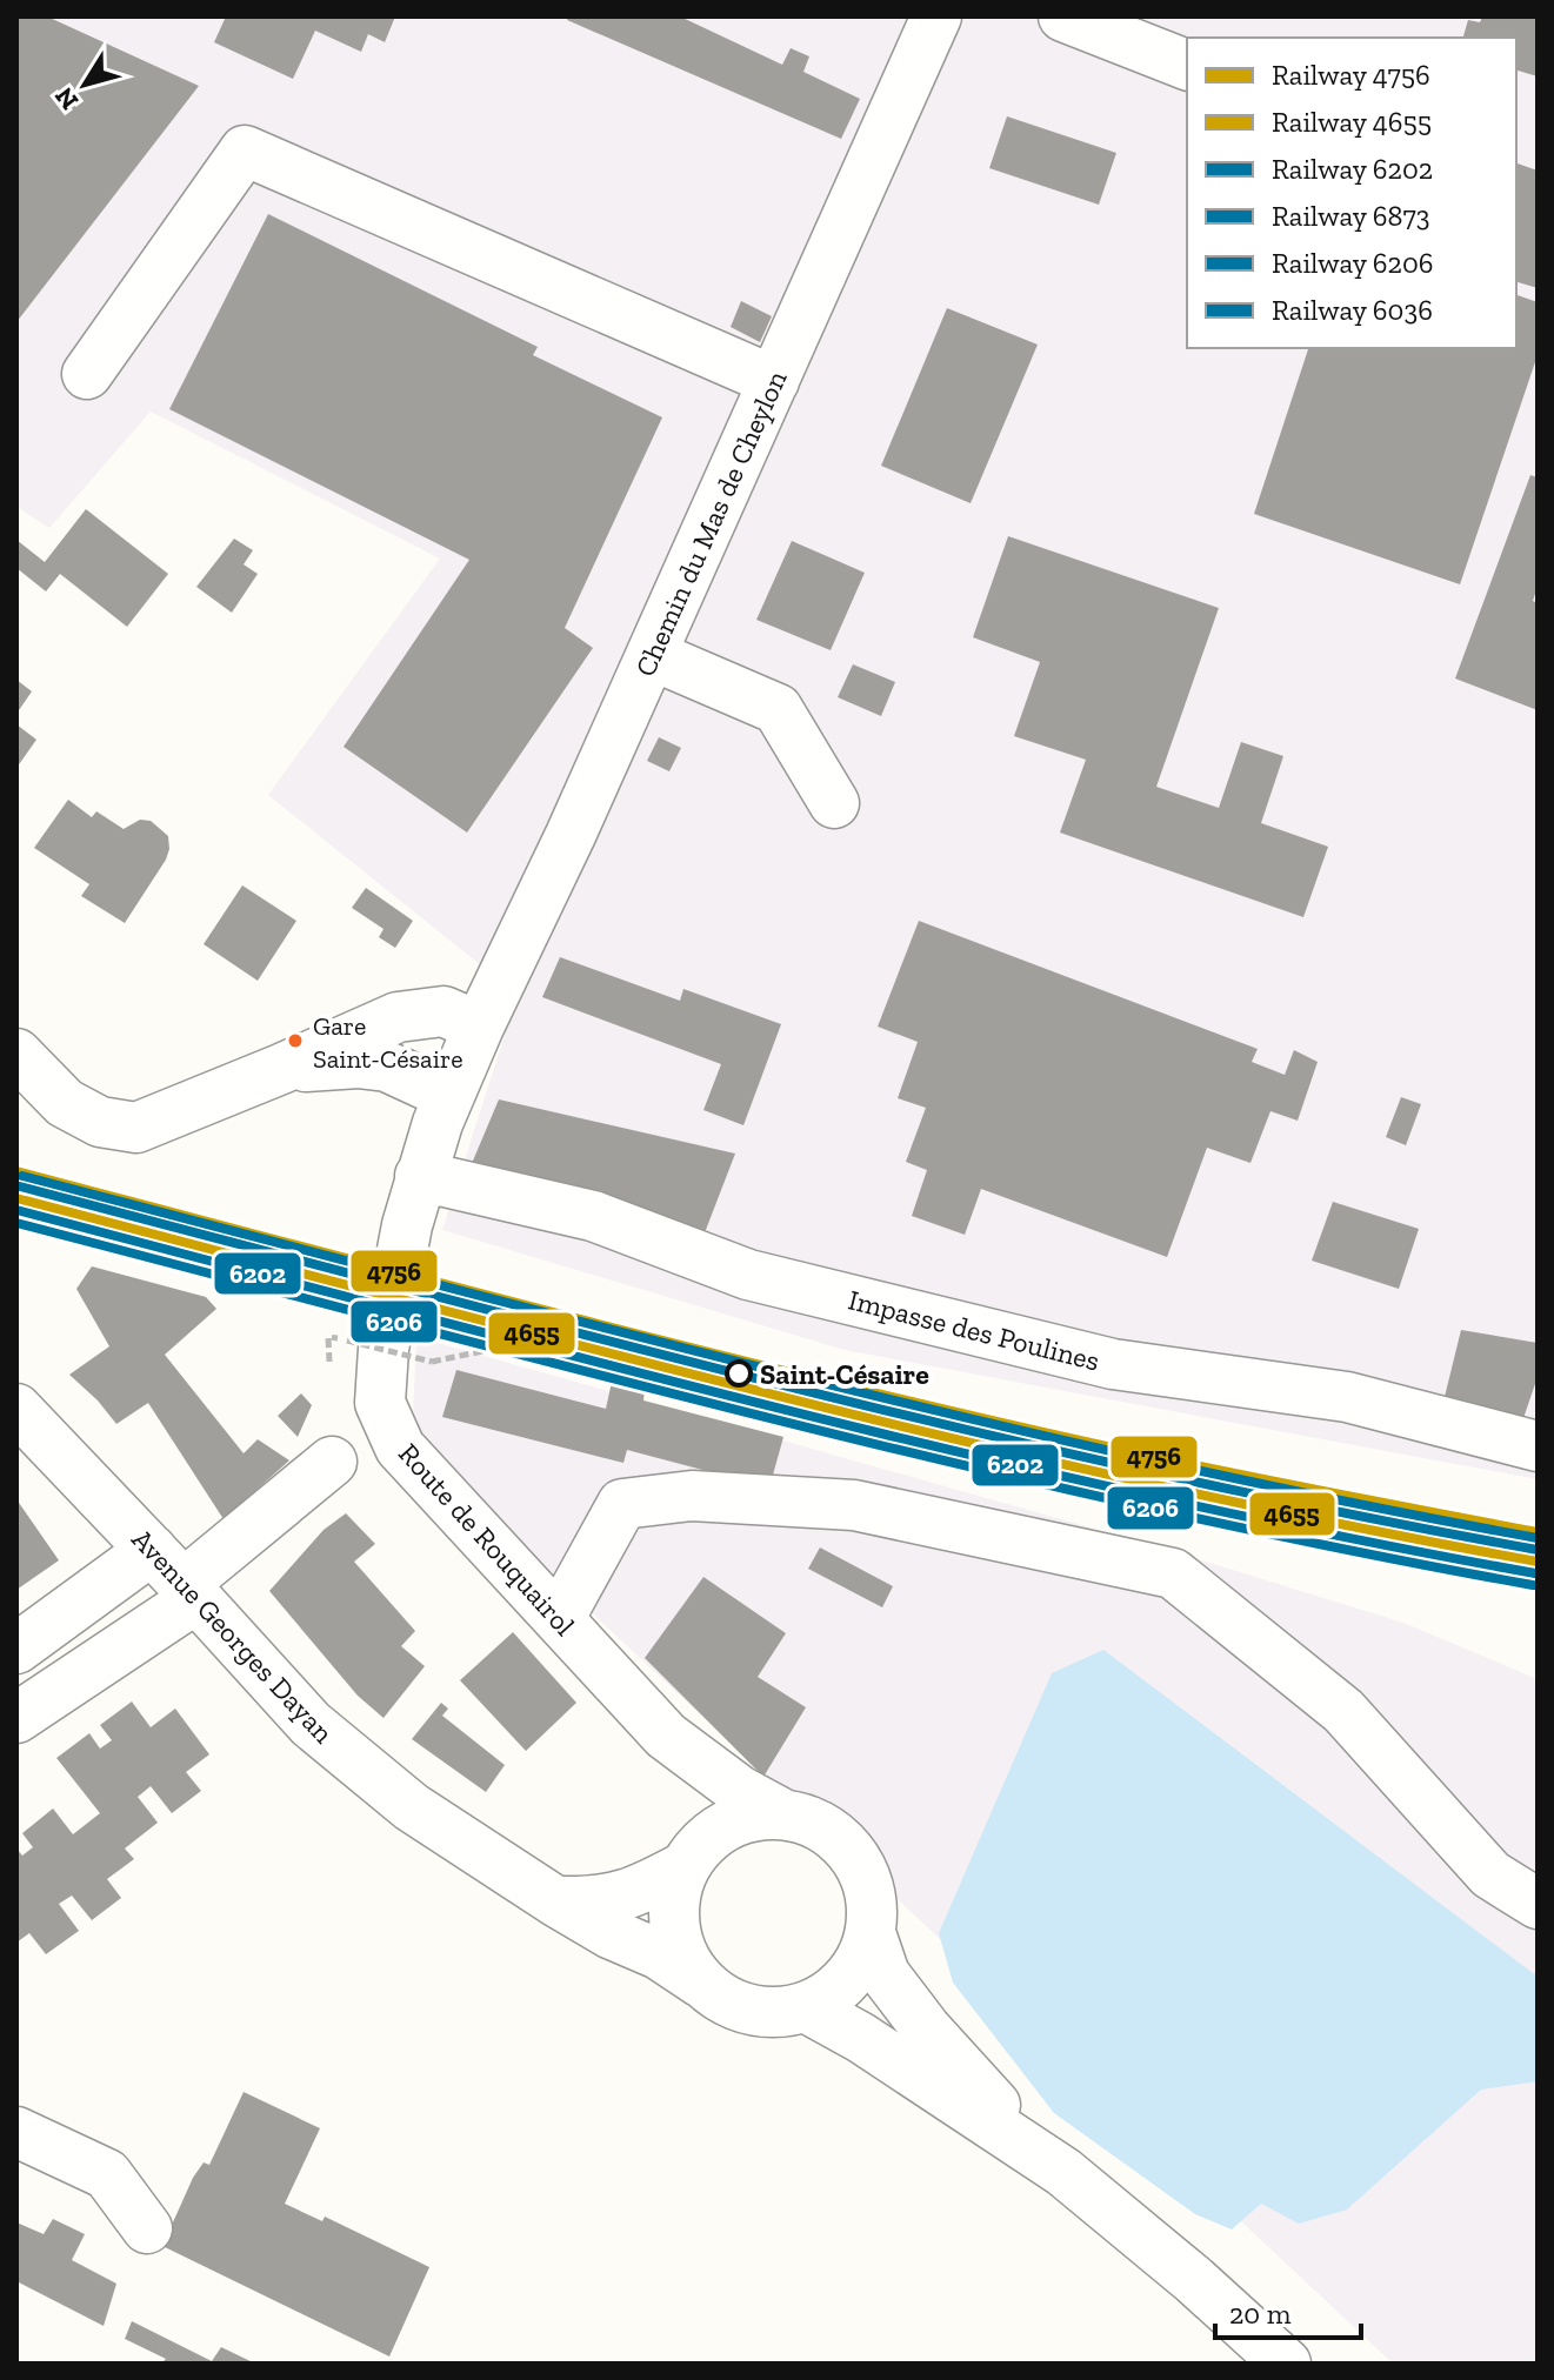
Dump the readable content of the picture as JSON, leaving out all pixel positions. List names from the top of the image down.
{
  "streets": {
    "street": [
      "Chemin du Mas de Cheylon",
      "Impasse des Poulines",
      "Route de Rouquairol",
      "Avenue Georges Dayan"
    ]
  },
  "crossings": [
    ["Chemin du Mas de Cheylon", "Route de Rouquairol"],
    ["Impasse des Poulines", "Route de Rouquairol"],
    ["Route de Rouquairol", "Avenue Georges Dayan"]
  ],
  "places": ["Gare Saint-Césaire", "Saint-Césaire"],
  "lines": [
    "rail line 4756",
    "rail line 6036",
    "rail line 6873",
    "rail line 4655",
    "rail line 6202",
    "rail line 6206"
  ],
  "legend": [
    "Railway 4756",
    "Railway 4655",
    "Railway 6202",
    "Railway 6873",
    "Railway 6206",
    "Railway 6036"
  ],
  "scale_bar": "20 m",
  "north": "bottom left"
}
